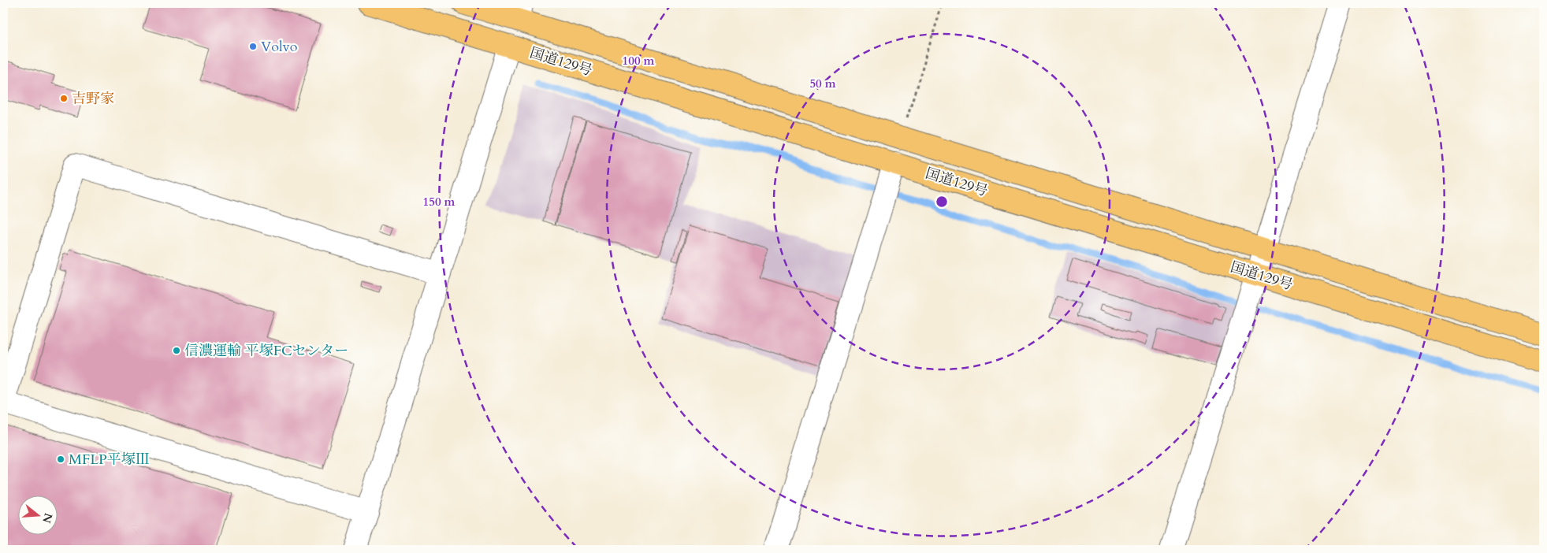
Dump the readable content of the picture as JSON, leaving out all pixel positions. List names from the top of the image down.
{
  "streets": {
    "highway": ["国道129号"]
  },
  "places": [
    "Volvo",
    "吉野家",
    "信濃運輸 平塚FCセンター",
    "MFLP平塚Ⅲ"
  ],
  "north": "right",
  "rings": ["100 m", "50 m", "150 m"]
}
